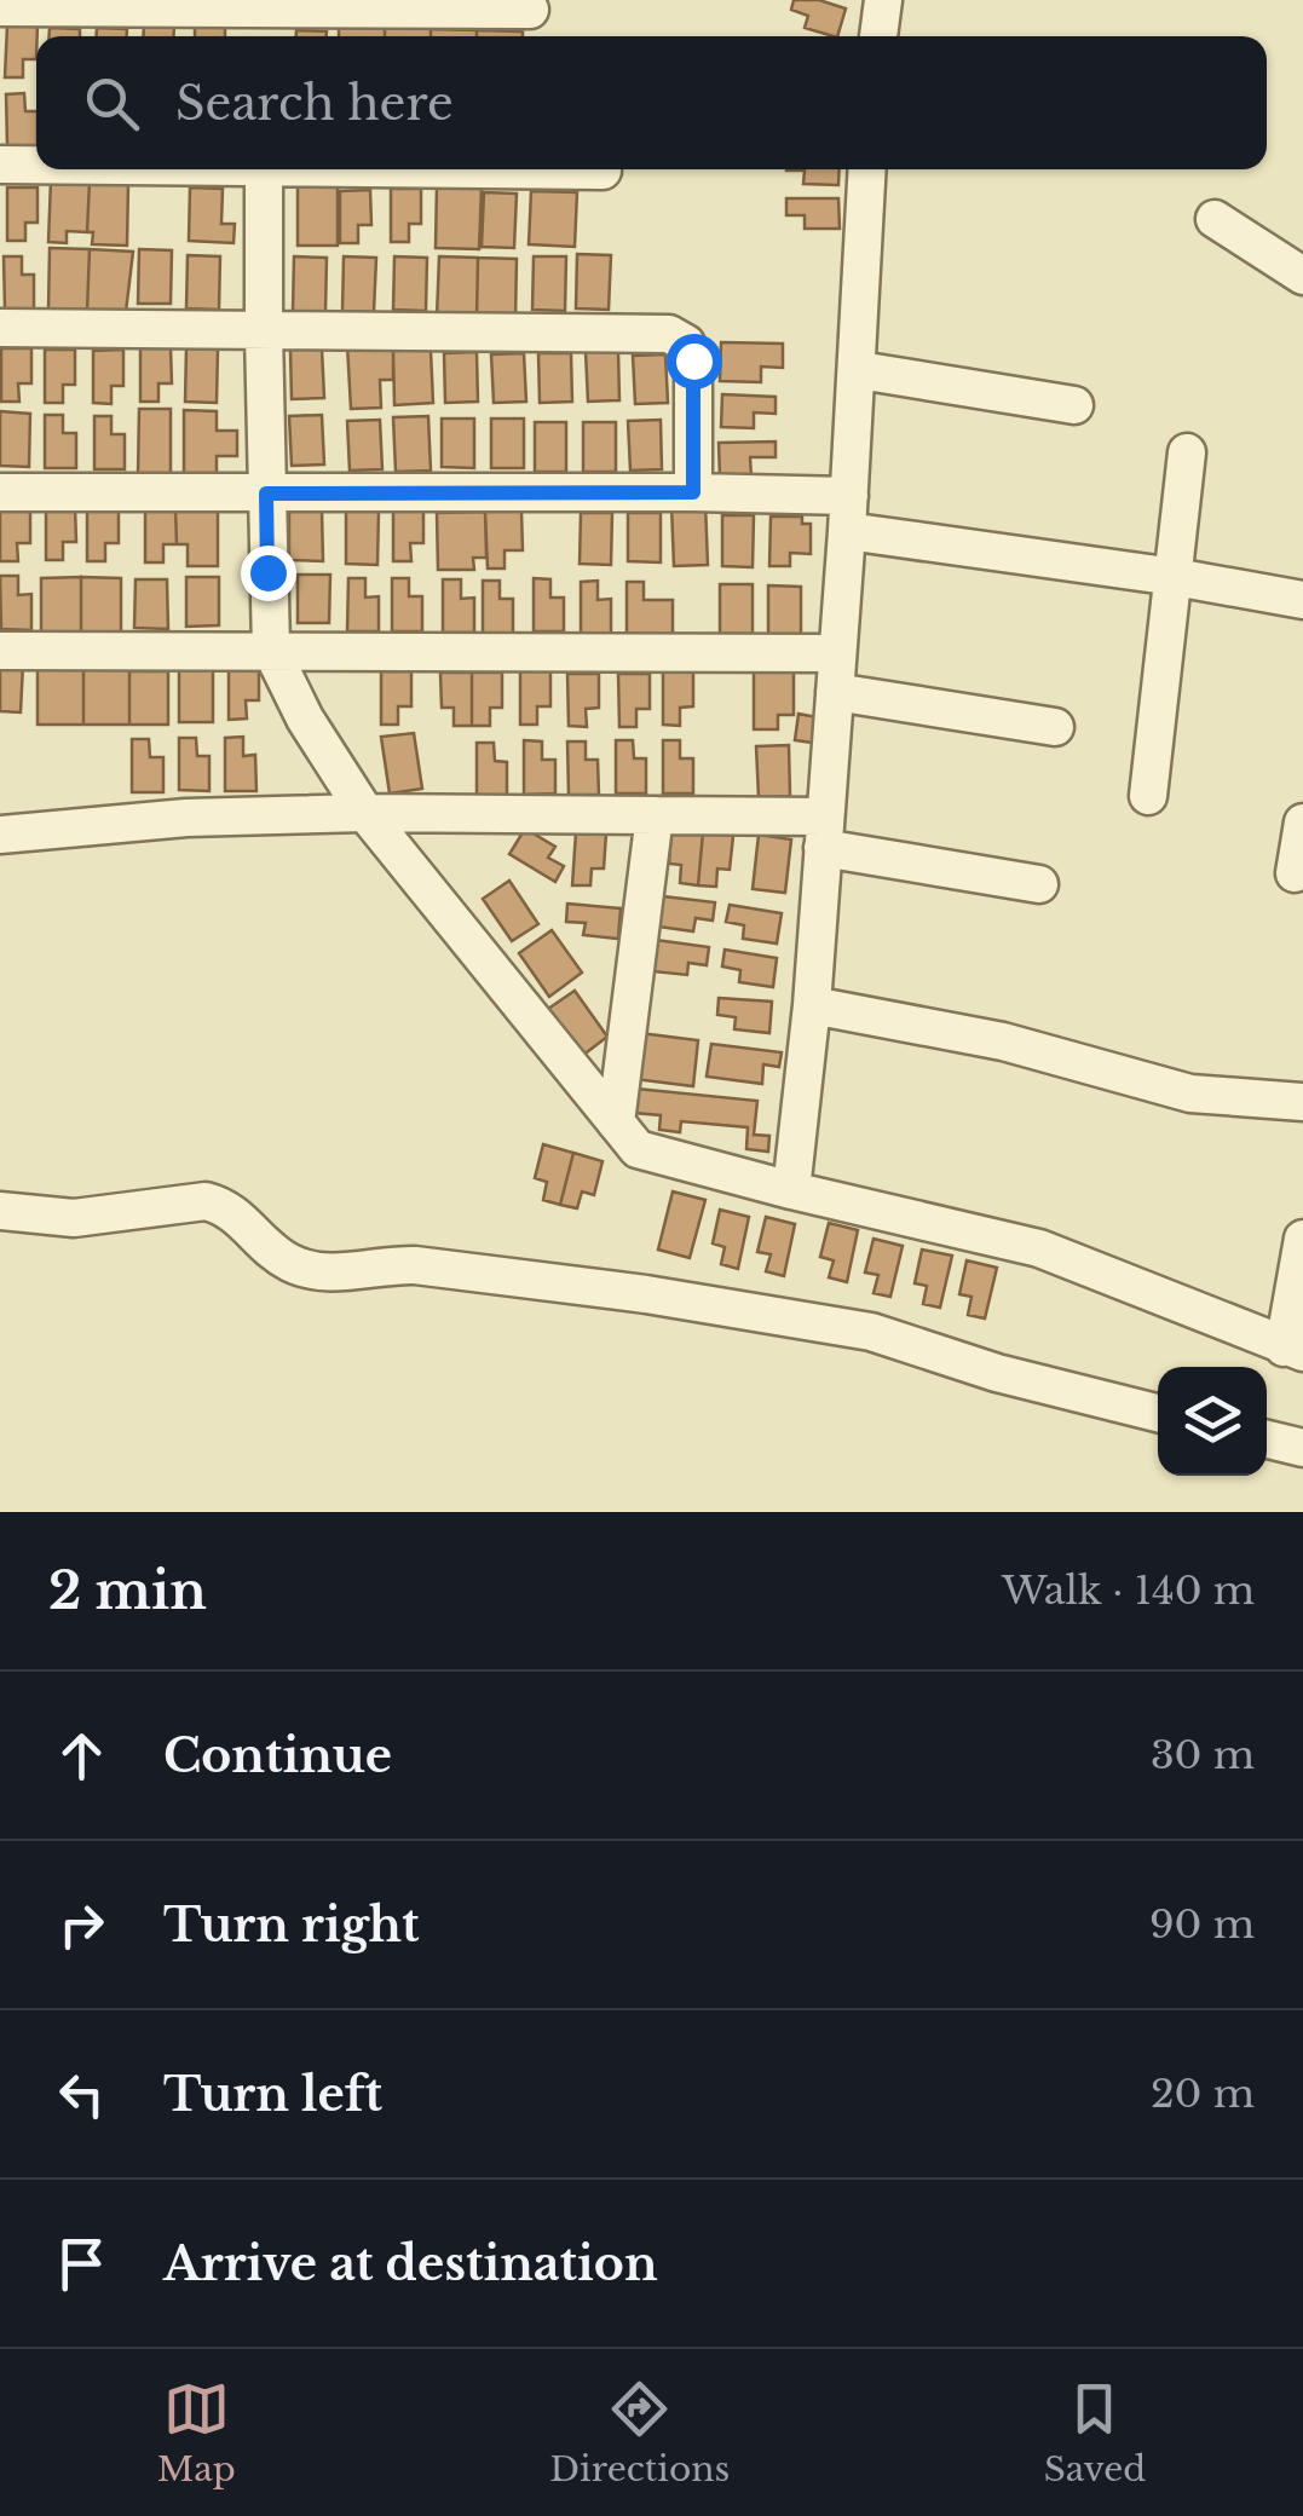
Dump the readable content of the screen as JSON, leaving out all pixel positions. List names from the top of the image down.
{
  "page": {
    "search": "Search here",
    "heading": ["2 min", "Walk · 140 m"],
    "list": [
      ["Continue", "30 m"],
      ["Turn right", "90 m"],
      ["Turn left", "20 m"],
      "Arrive at destination"
    ],
    "nav": ["Map", "Directions", "Saved"]
  }
}
